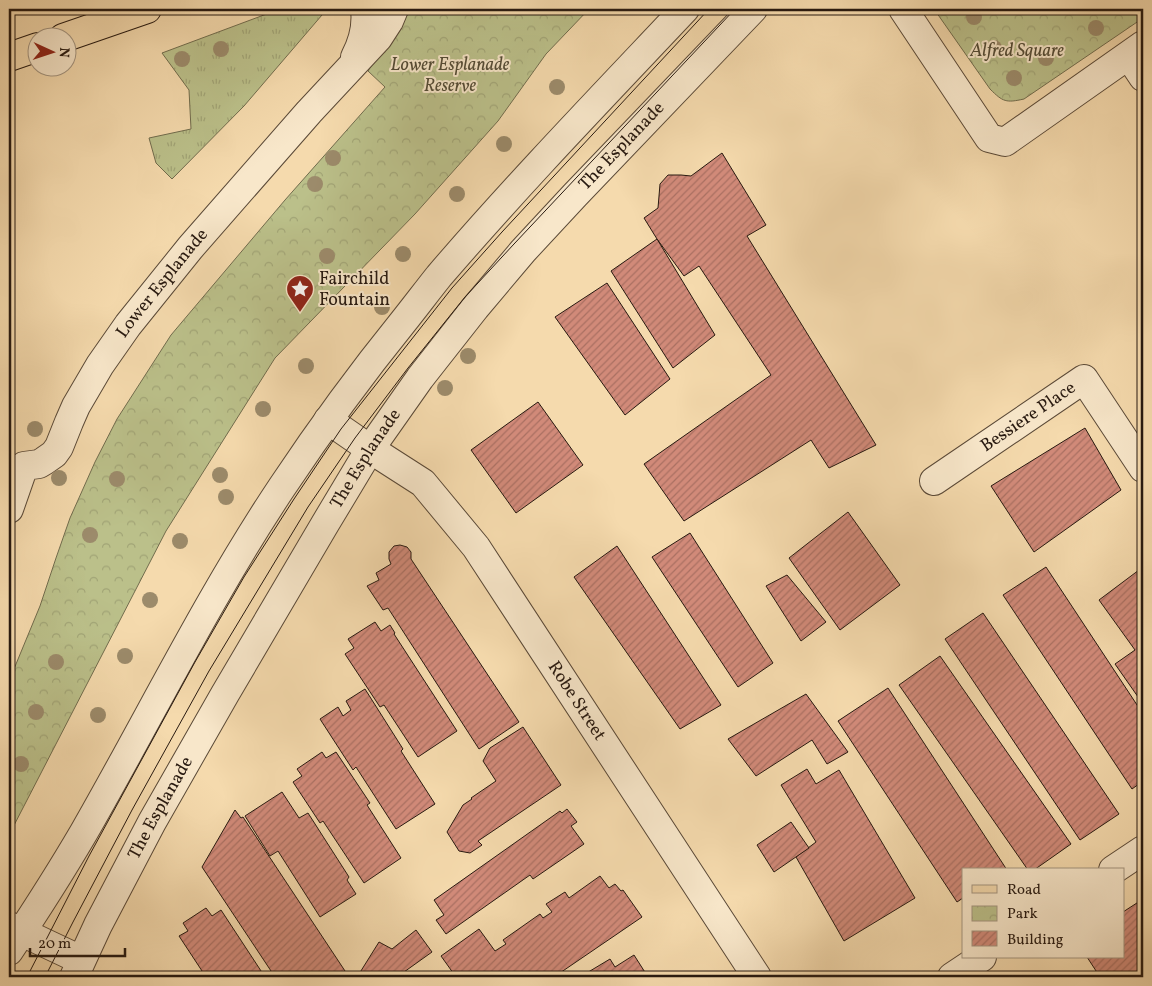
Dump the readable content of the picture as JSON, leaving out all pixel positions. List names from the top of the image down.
{
  "streets": {
    "street": [
      "The Esplanade",
      "Lower Esplanade",
      "Bessiere Place",
      "Robe Street"
    ]
  },
  "crossings": [
    ["The Esplanade", "Robe Street"]
  ],
  "parks": ["Alfred Square", "Lower Esplanade Reserve"],
  "places": {
    "place": ["Fairchild Fountain"]
  },
  "legend": ["Road", "Park", "Building"],
  "scale_bar": "20 m",
  "north": "right"
}
